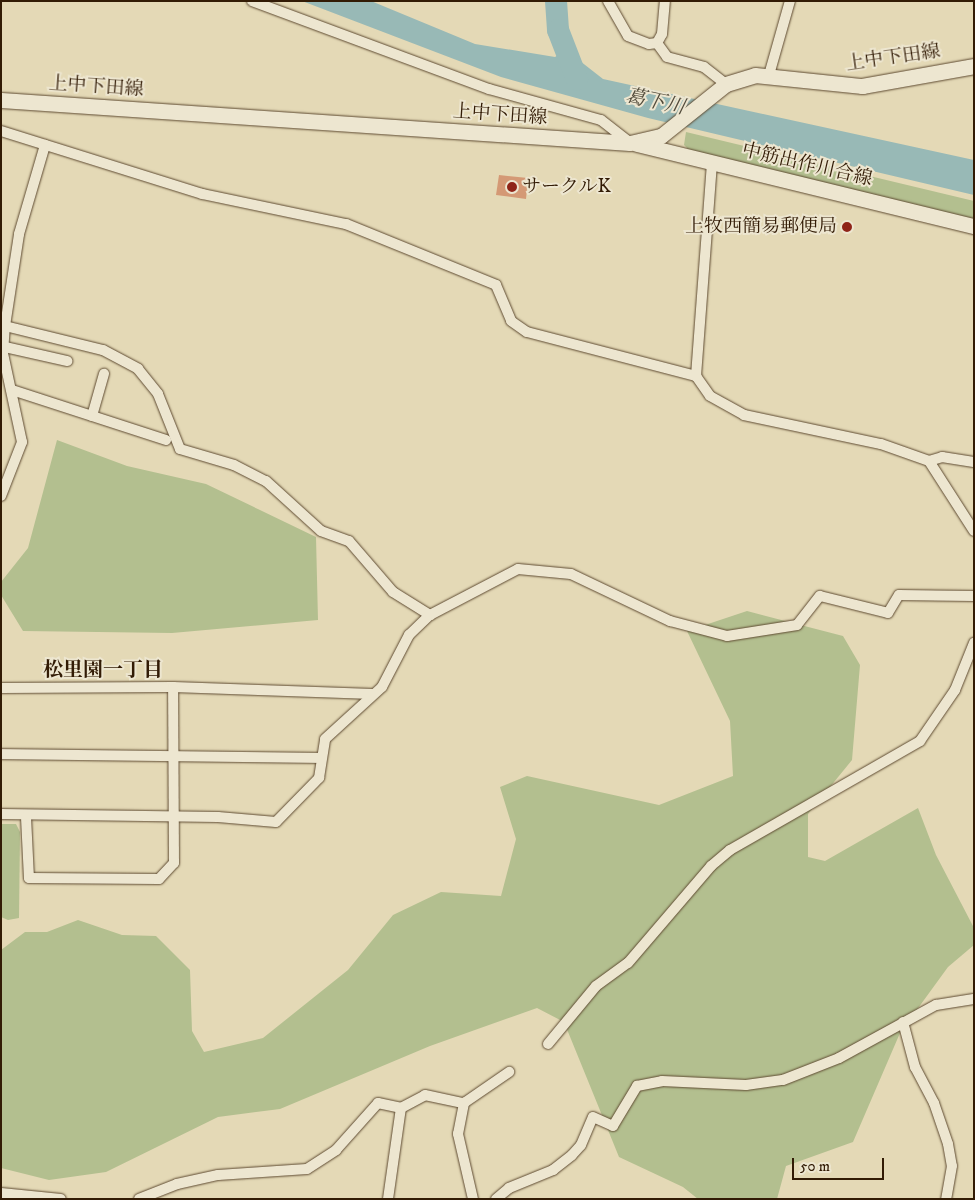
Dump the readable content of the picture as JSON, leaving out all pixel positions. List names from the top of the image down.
{
  "streets": {
    "main road": ["上中下田線", "中筋出作川合線"]
  },
  "crossings": [
    ["上中下田線", "中筋出作川合線"]
  ],
  "districts": ["松里園一丁目"],
  "water": ["葛下川"],
  "places": ["サークルK", "上牧西簡易郵便局"],
  "scale_bar": "50 m"
}
